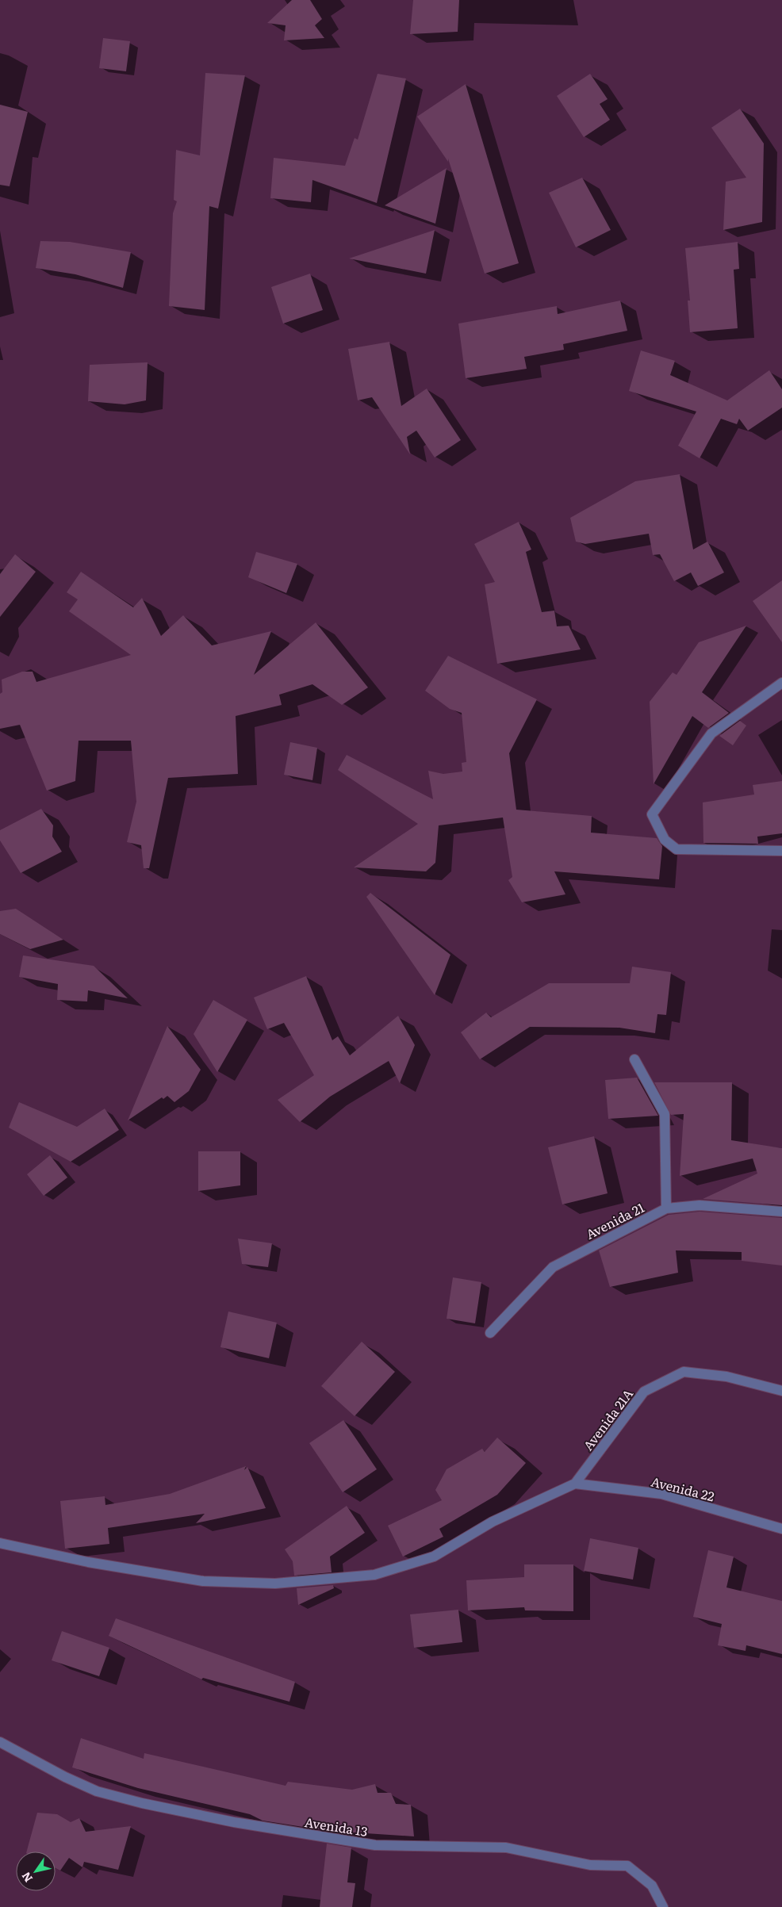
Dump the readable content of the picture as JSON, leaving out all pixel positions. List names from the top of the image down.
{
  "streets": {
    "street": [
      "Avenida 21",
      "Avenida 21A",
      "Avenida 22",
      "Avenida 13"
    ]
  },
  "crossings": [
    ["Avenida 21A", "Avenida 22"]
  ],
  "north": "bottom left"
}
